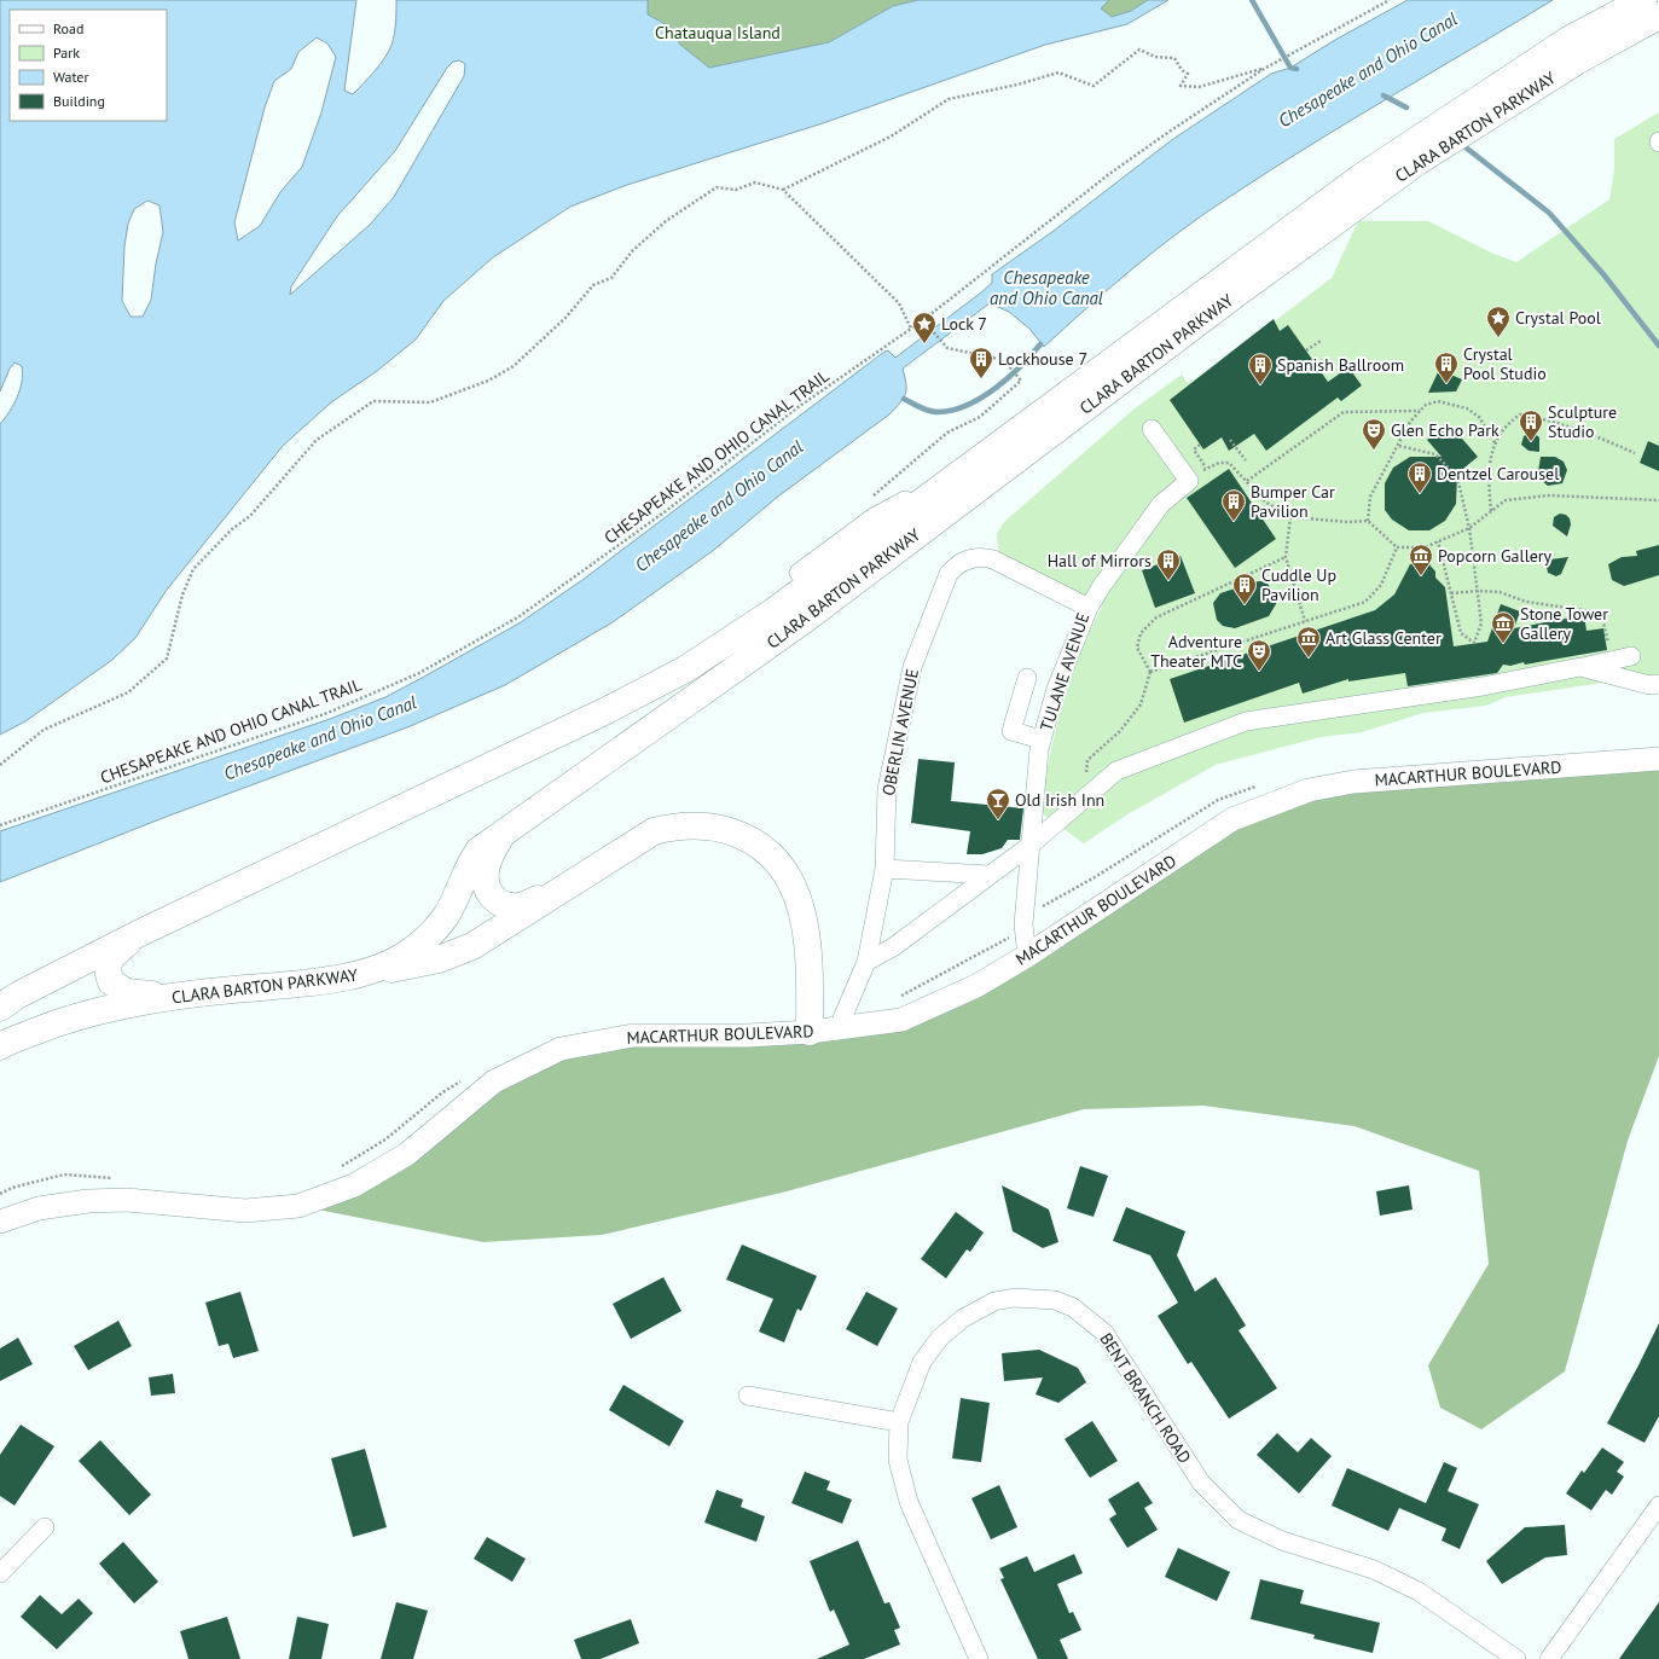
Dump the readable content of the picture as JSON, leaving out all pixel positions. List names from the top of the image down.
{
  "streets": {
    "highway": ["CLARA BARTON PARKWAY"],
    "main road": ["MACARTHUR BOULEVARD"],
    "street": ["TULANE AVENUE", "OBERLIN AVENUE", "BENT BRANCH ROAD"],
    "path": ["CHESAPEAKE AND OHIO CANAL TRAIL"]
  },
  "crossings": [
    ["TULANE AVENUE", "OBERLIN AVENUE"],
    ["TULANE AVENUE", "MACARTHUR BOULEVARD"],
    ["OBERLIN AVENUE", "MACARTHUR BOULEVARD"]
  ],
  "water": ["Chesapeake and Ohio Canal"],
  "parks": ["Chatauqua Island"],
  "places": {
    "place": ["Crystal Pool", "Lock 7"],
    "building": [
      "Lockhouse 7",
      "Crystal Pool Studio",
      "Spanish Ballroom",
      "Sculpture Studio",
      "Dentzel Carousel",
      "Bumper Car Pavilion",
      "Hall of Mirrors",
      "Cuddle Up Pavilion"
    ],
    "theatre": ["Glen Echo Park", "Adventure Theater MTC"],
    "museum": ["Popcorn Gallery", "Stone Tower Gallery", "Art Glass Center"],
    "bar": ["Old Irish Inn"]
  },
  "legend": [
    "Road",
    "Park",
    "Water",
    "Building"
  ]
}
